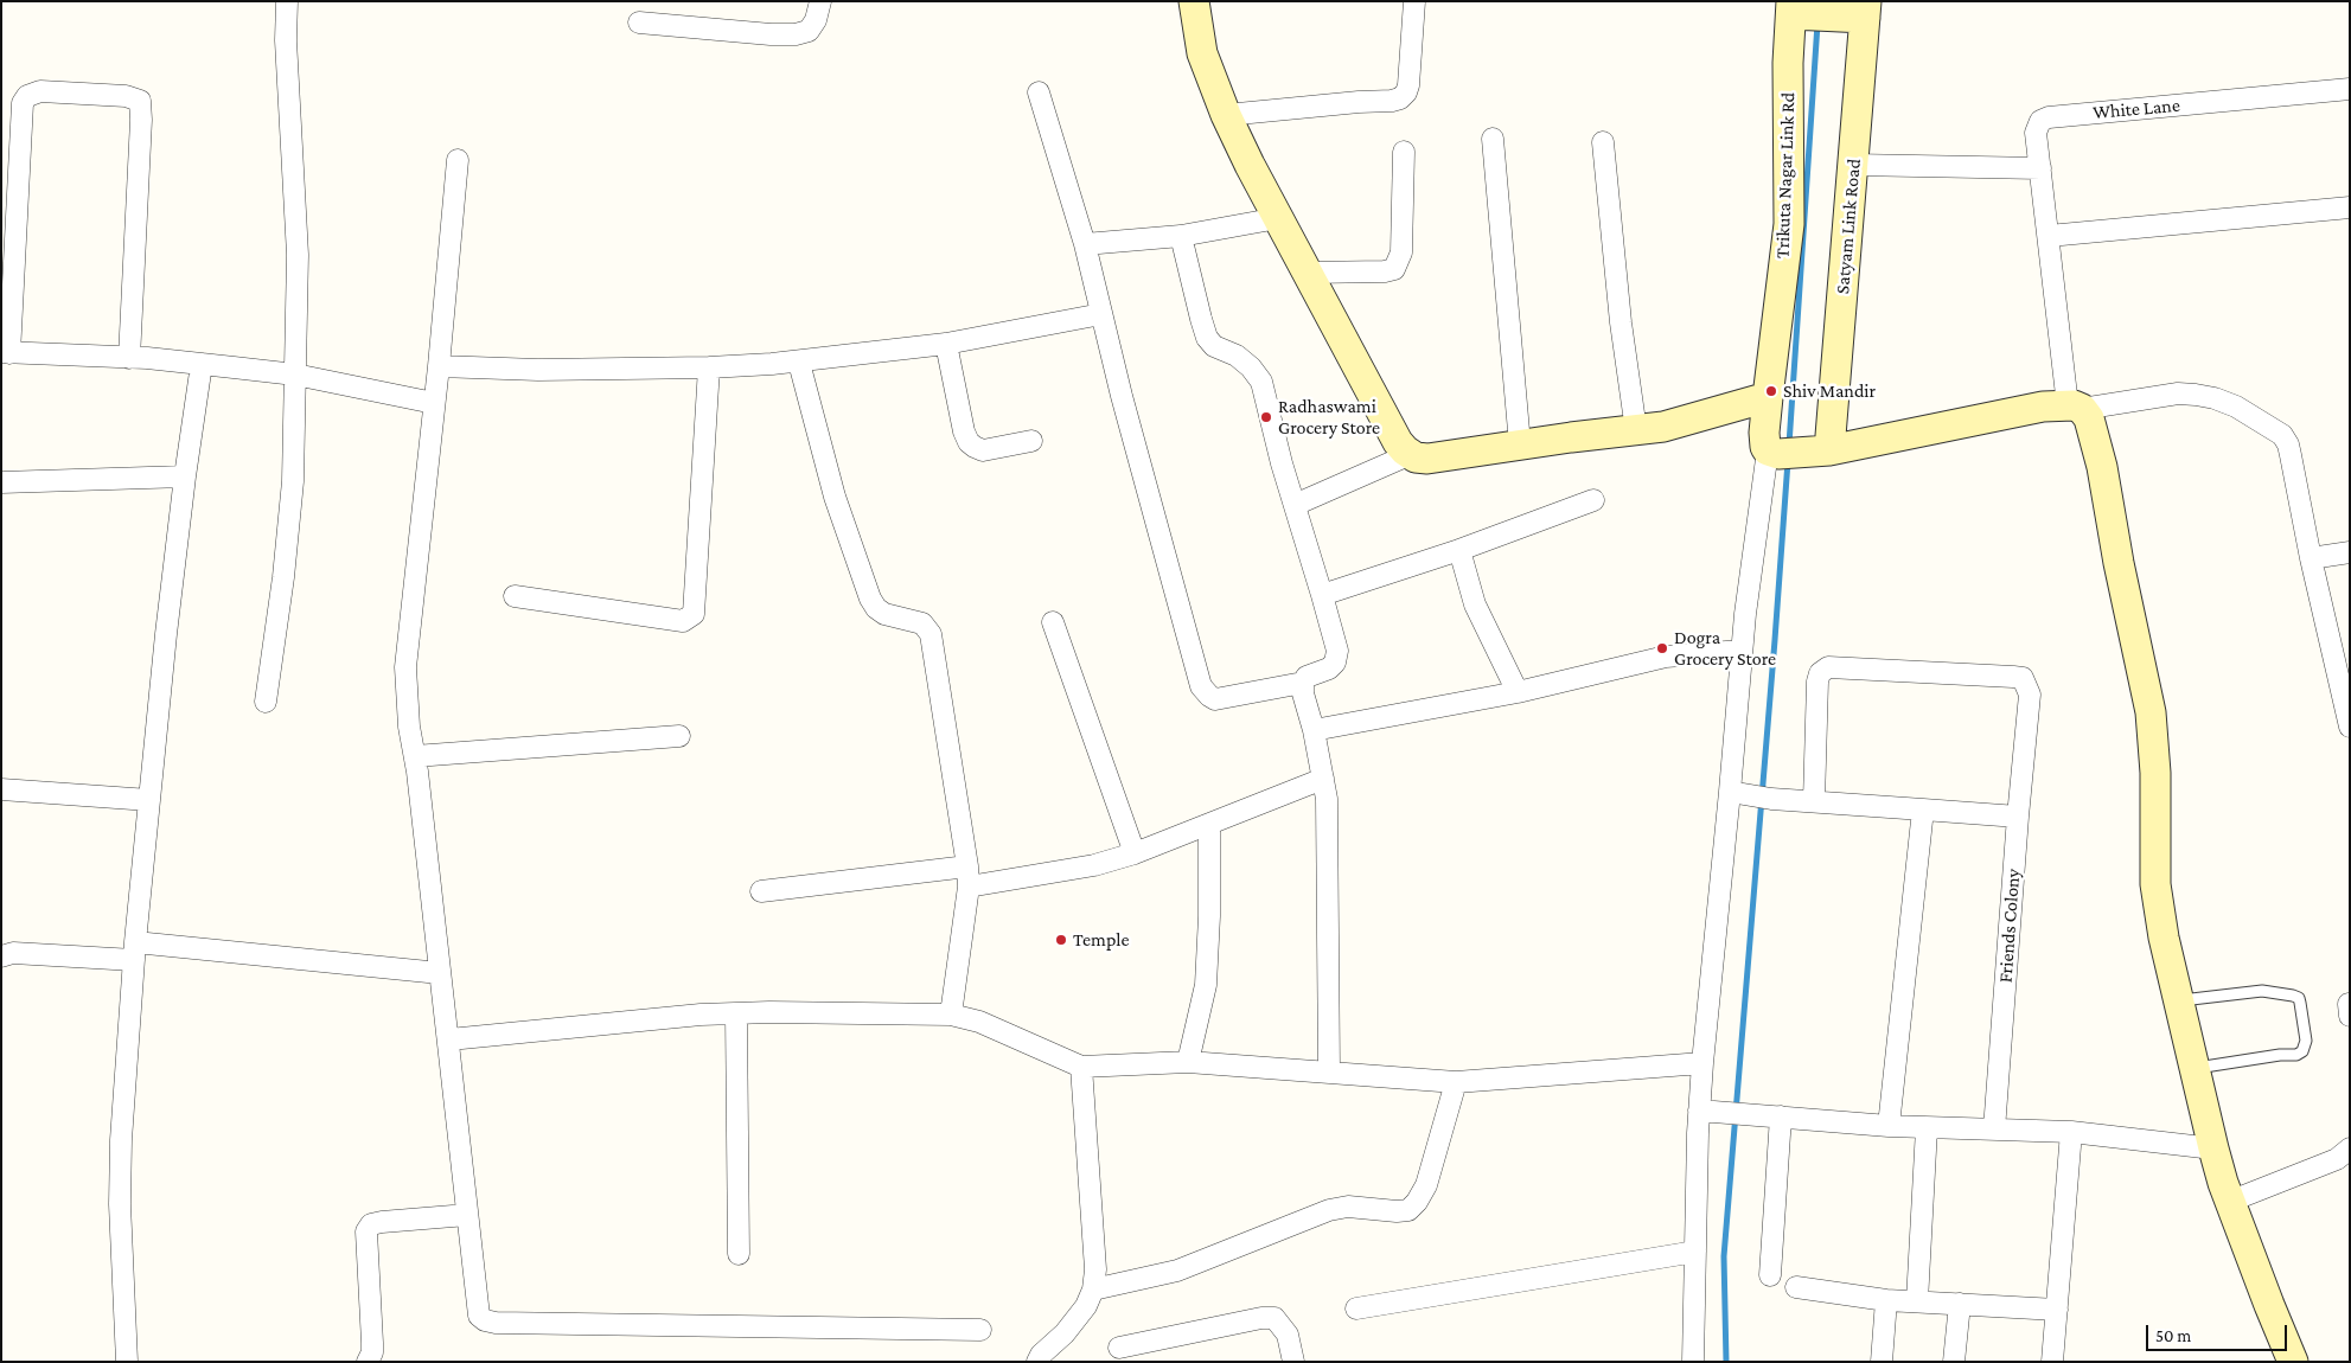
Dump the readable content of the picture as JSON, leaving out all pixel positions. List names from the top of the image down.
{
  "streets": {
    "main road": ["Trikuta Nagar Link Rd", "Satyam Link Road"],
    "street": ["White Lane", "Friends Colony"]
  },
  "places": [
    "Shiv Mandir",
    "Radhaswami Grocery Store",
    "Dogra Grocery Store",
    "Temple"
  ],
  "scale_bar": "50 m"
}
